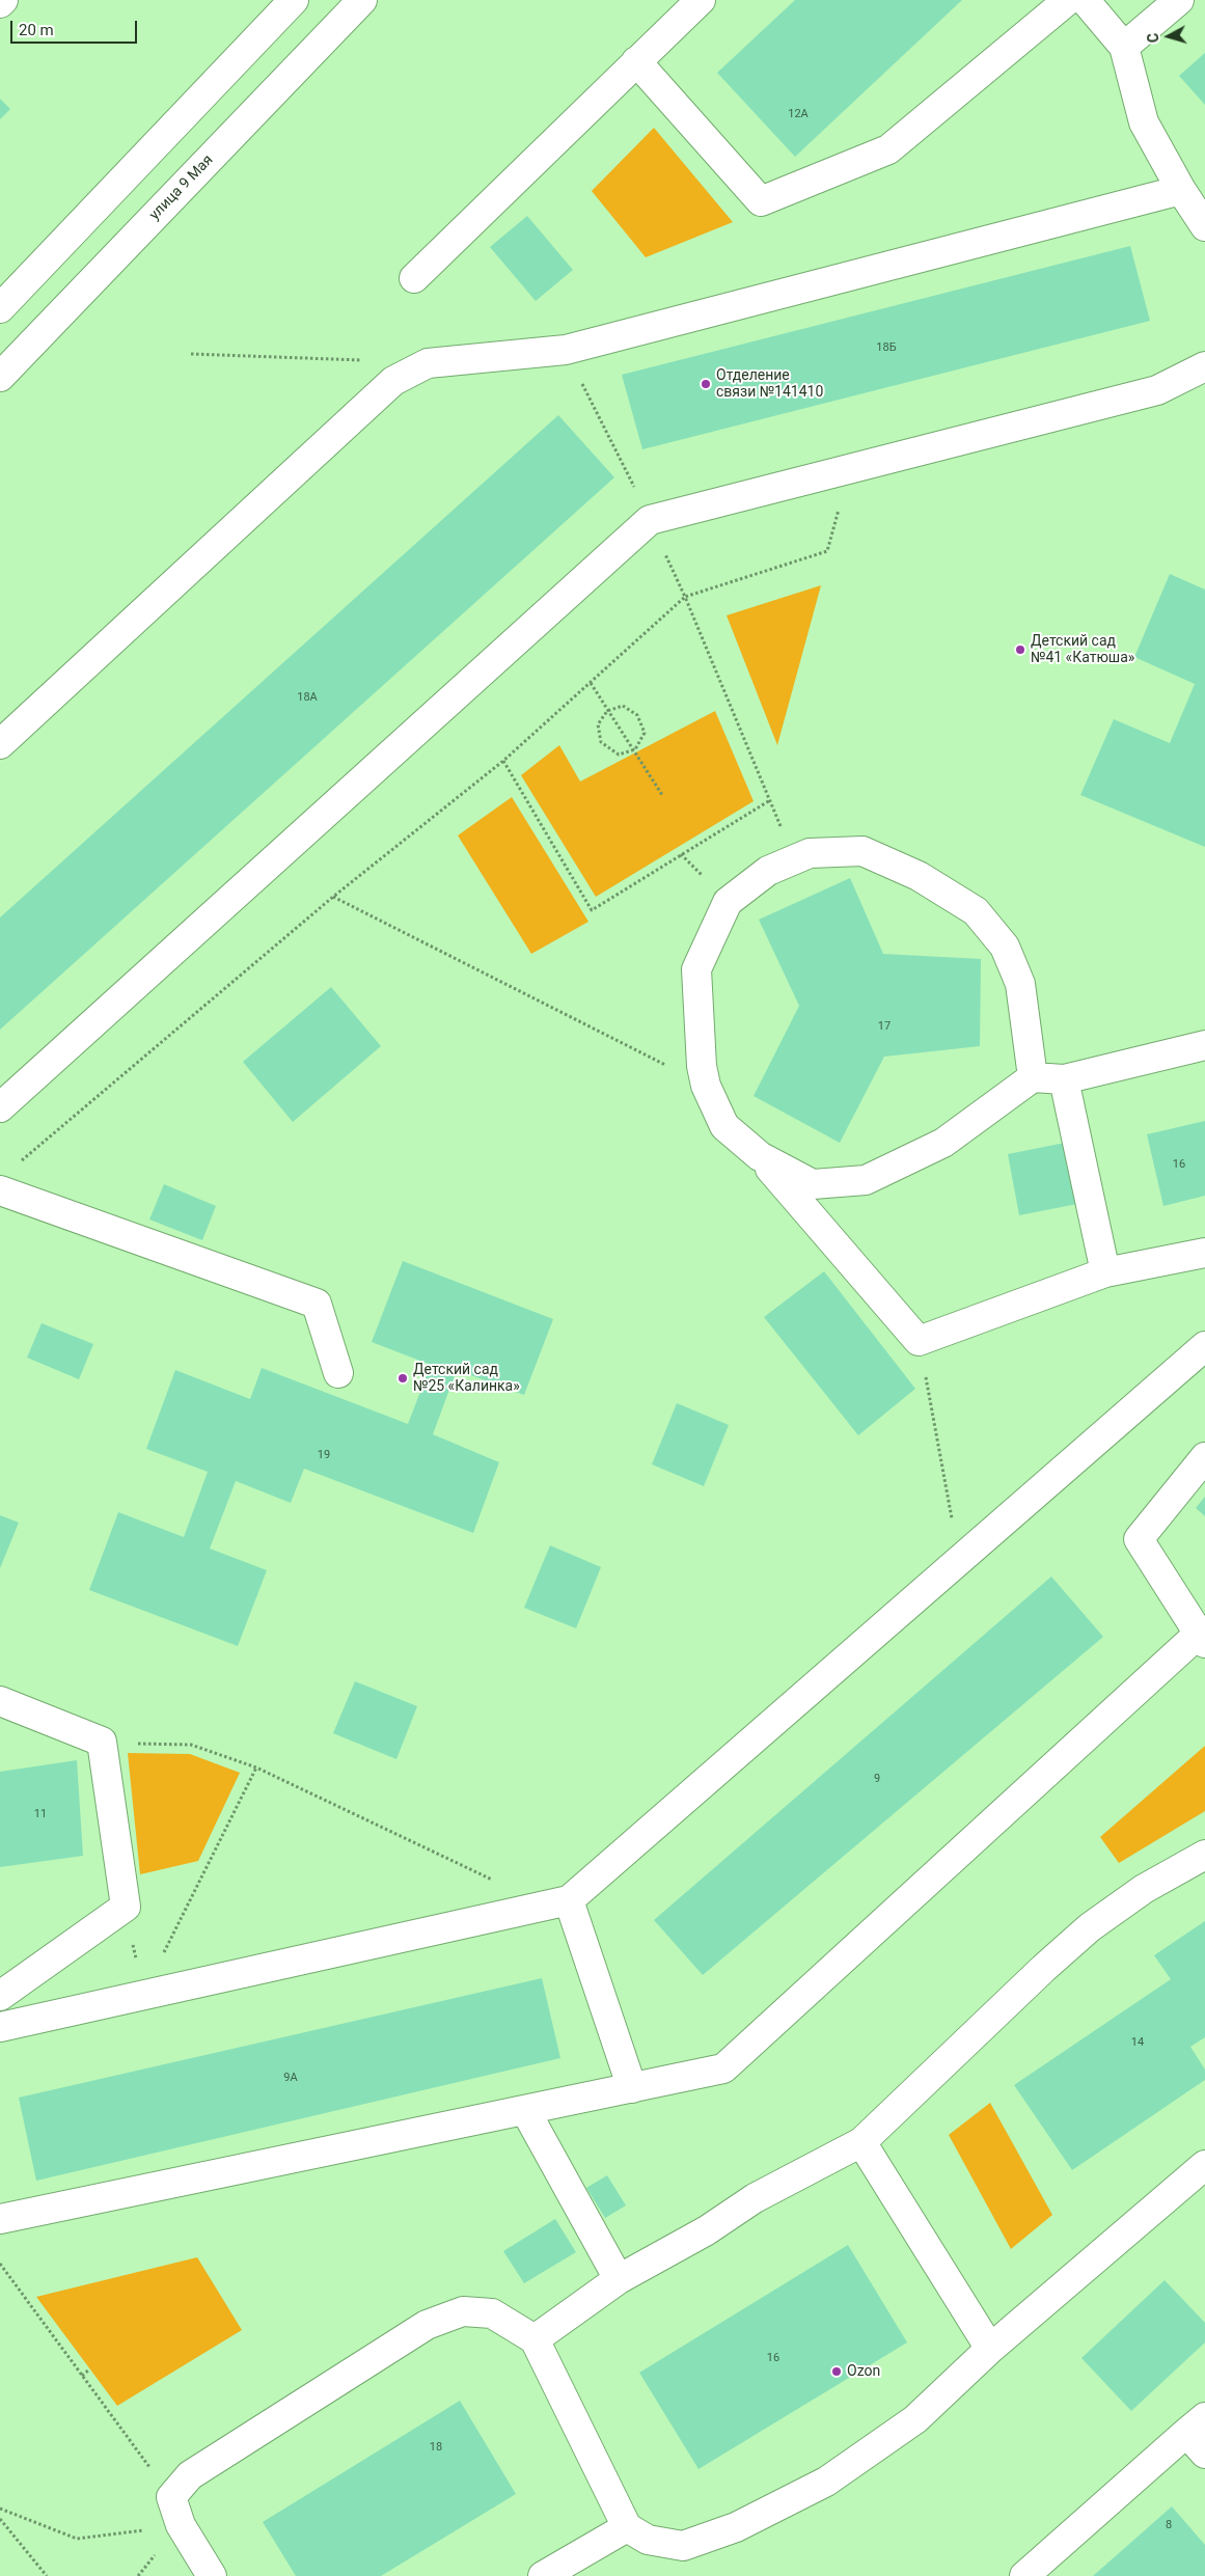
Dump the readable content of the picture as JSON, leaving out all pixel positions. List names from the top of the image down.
{
  "streets": {
    "main road": ["улица 9 Мая"]
  },
  "places": [
    "Отделение связи №141410",
    "Детский сад №41 «Катюша»",
    "Детский сад №25 «Калинка»",
    "Ozon"
  ],
  "house_numbers": [
    "12А",
    "18Б",
    "18А",
    "17",
    "16",
    "19",
    "9",
    "11",
    "14",
    "9А",
    "16",
    "18",
    "8"
  ],
  "scale_bar": "20 m",
  "north": "left"
}
